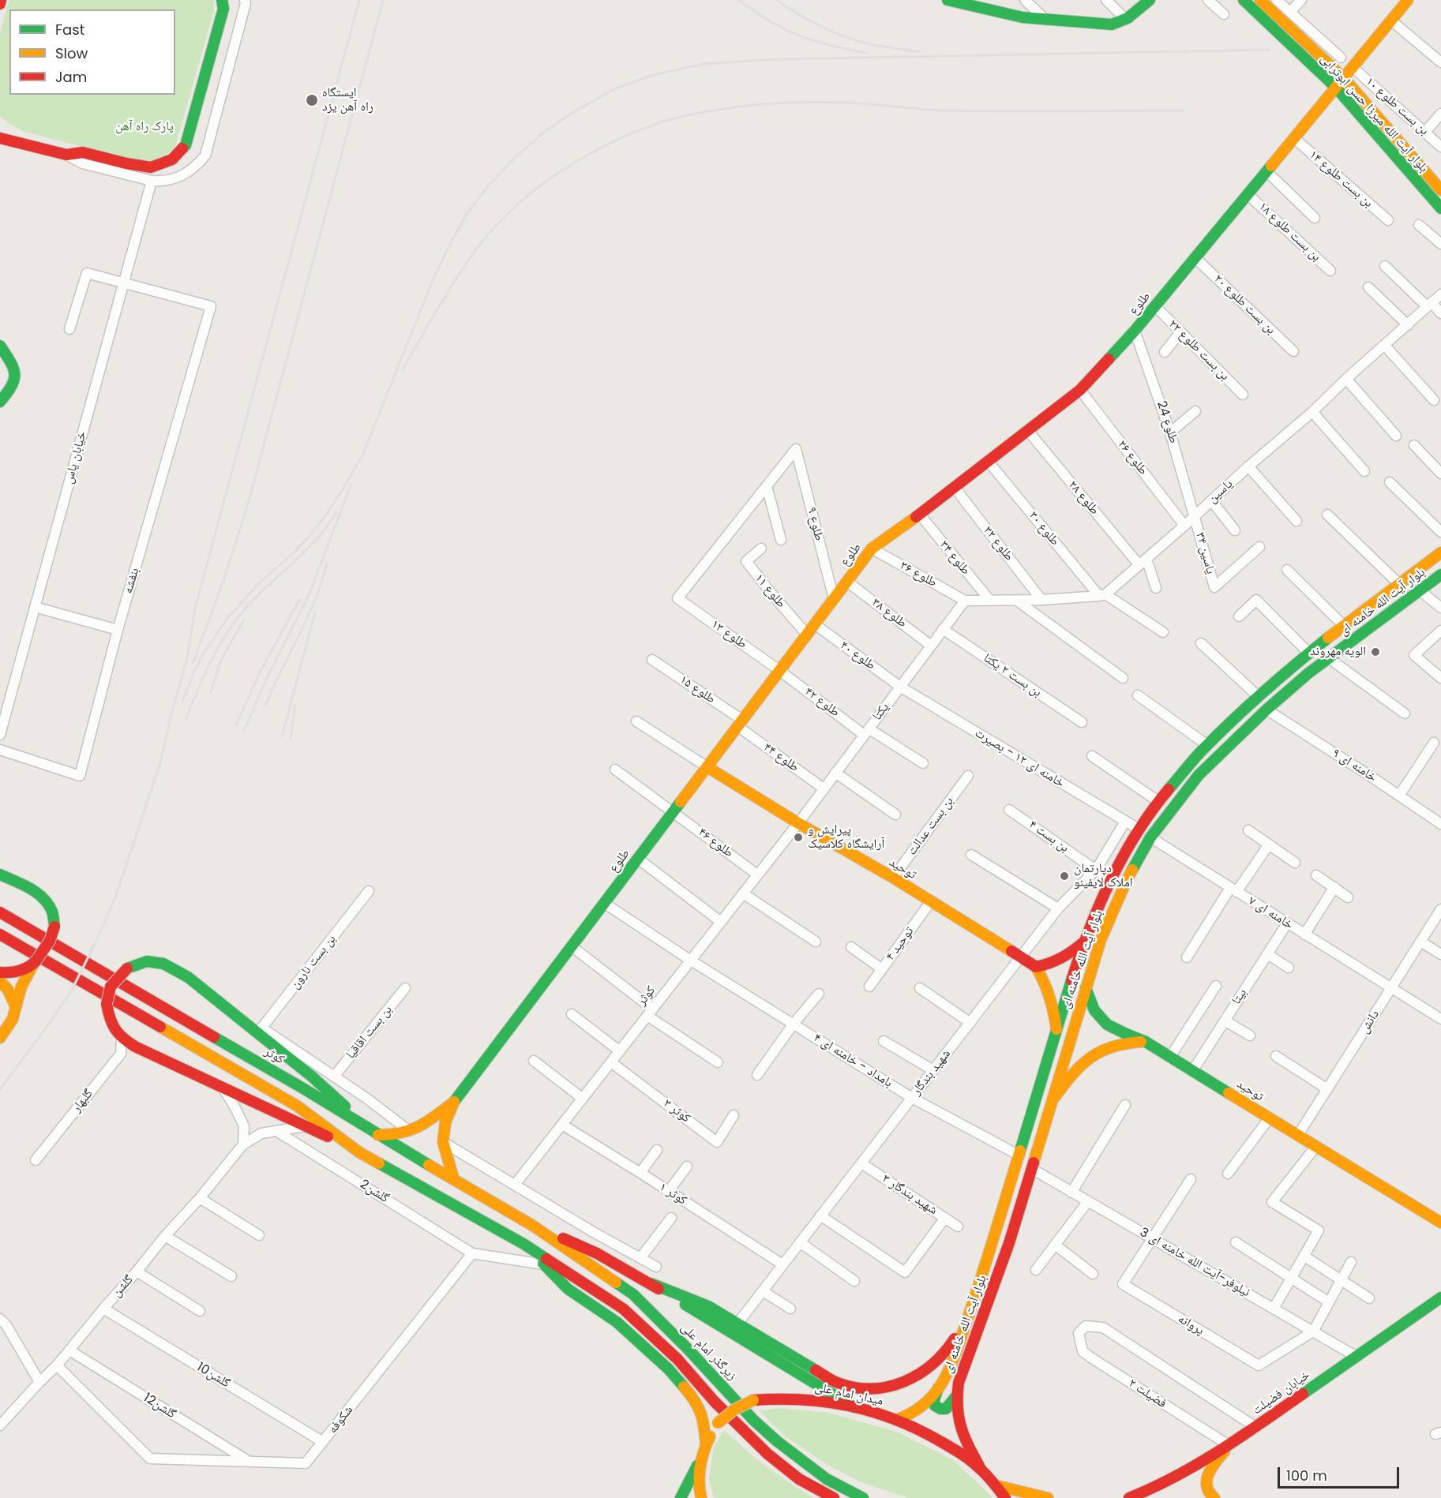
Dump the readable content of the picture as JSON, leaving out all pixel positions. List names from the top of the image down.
{
  "streets": {
    "main road": [
      "بلوار آیت الله میرزا حسن ابوترابی",
      "طلوع",
      "بلوار آیت الله خامنه ای",
      "توحید",
      "کوثر",
      "زیرگذر امام علی",
      "خیابان فضیلت",
      "میدان امام علی"
    ],
    "street": [
      "بن بست طلوع ۱۰",
      "بن بست طلوع ۱۴",
      "بن بست طلوع ۱۸",
      "بن بست طلوع ۲۰",
      "بن بست طلوع ۲۲",
      "طلوع 24",
      "خیابان یاس",
      "طلوع ۲۶",
      "یاسین",
      "طلوع ۲۸",
      "طلوع ۹",
      "طلوع ۳۰",
      "طلوع ۳۲",
      "یاسین ۳۴",
      "طلوع ۳۴",
      "طلوع ۳۶",
      "بنفشه",
      "طلوع ۱۱",
      "طلوع ۳۸",
      "طلوع ۱۳",
      "طلوع ۴۰",
      "بن بست ۲ یکتا",
      "طلوع ۱۵",
      "طلوع ۴۲",
      "یکتا",
      "طلوع ۴۴",
      "خامنه ای ۱۲ - بصیرت",
      "خامنه ای ۹",
      "بن بست عدالت",
      "بن بست ۴",
      "طلوع ۴۶",
      "خامنه ای ۷",
      "توحید ۴",
      "بن بست نارون",
      "بیتا",
      "دانش",
      "بن بست اقاقیا",
      "بامداد - خامنه ای ۴",
      "شهید بندگار",
      "گلبهار",
      "کوثر ۳",
      "گلشن2",
      "کوثر ۱",
      "شهید بندگار ۳",
      "نیلوفر-آیت الله خامنه ای 3",
      "گلشن",
      "پروانه",
      "گلشن10",
      "فضیلت ۲",
      "گلشن12",
      "شکوفه"
    ]
  },
  "crossings": [
    ["بلوار آیت الله میرزا حسن ابوترابی", "طلوع"],
    ["بن بست طلوع ۱۴", "طلوع"],
    ["بن بست طلوع ۱۸", "طلوع"],
    ["طلوع", "بن بست طلوع ۲۰"],
    ["طلوع", "بن بست طلوع ۲۲"],
    ["طلوع", "طلوع 24"],
    ["طلوع", "طلوع ۲۶"],
    ["طلوع", "طلوع ۲۸"],
    ["طلوع", "طلوع ۹"],
    ["طلوع", "طلوع ۳۰"],
    ["طلوع", "طلوع ۳۲"],
    ["طلوع", "طلوع ۳۴"],
    ["طلوع", "طلوع ۳۶"],
    ["طلوع", "طلوع ۱۱"],
    ["طلوع", "طلوع ۳۸"],
    ["طلوع", "طلوع ۱۳"],
    ["طلوع", "طلوع ۴۰"],
    ["طلوع", "طلوع ۱۵"],
    ["طلوع", "طلوع ۴۲"],
    ["طلوع", "طلوع ۴۴"],
    ["طلوع", "طلوع ۴۶"],
    ["طلوع", "توحید"],
    ["طلوع", "بامداد - خامنه ای ۴"],
    ["طلوع 24", "یاسین"],
    ["طلوع 24", "یاسین ۳۴"],
    ["خیابان یاس", "بنفشه"],
    ["طلوع ۲۶", "یاسین"],
    ["یاسین", "طلوع ۲۸"],
    ["یاسین", "طلوع ۳۰"],
    ["یاسین", "یاسین ۳۴"],
    ["طلوع ۹", "طلوع ۱۳"],
    ["طلوع ۳۶", "یکتا"],
    ["بلوار آیت الله خامنه ای", "خامنه ای ۱۲ - بصیرت"],
    ["بلوار آیت الله خامنه ای", "خامنه ای ۹"],
    ["بلوار آیت الله خامنه ای", "بن بست ۴"],
    ["بلوار آیت الله خامنه ای", "توحید"],
    ["بلوار آیت الله خامنه ای", "خامنه ای ۷"],
    ["بلوار آیت الله خامنه ای", "بامداد - خامنه ای ۴"],
    ["بلوار آیت الله خامنه ای", "نیلوفر-آیت الله خامنه ای 3"],
    ["بلوار آیت الله خامنه ای", "میدان امام علی"],
    ["طلوع ۳۸", "یکتا"],
    ["طلوع ۱۳", "طلوع ۴۲"],
    ["طلوع ۴۰", "یکتا"],
    ["طلوع ۴۰", "خامنه ای ۱۲ - بصیرت"],
    ["بن بست ۲ یکتا", "یکتا"],
    ["طلوع ۱۵", "طلوع ۴۴"],
    ["طلوع ۴۲", "یکتا"],
    ["یکتا", "طلوع ۴۴"],
    ["یکتا", "خامنه ای ۱۲ - بصیرت"],
    ["یکتا", "توحید"],
    ["یکتا", "کوثر"],
    ["خامنه ای ۱۲ - بصیرت", "شهید بندگار"],
    ["بن بست عدالت", "توحید"],
    ["بن بست ۴", "شهید بندگار"],
    ["طلوع ۴۶", "کوثر"],
    ["توحید", "توحید ۴"],
    ["توحید", "کوثر"],
    ["توحید", "بیتا"],
    ["توحید", "دانش"],
    ["توحید", "شهید بندگار"],
    ["خامنه ای ۷", "بیتا"],
    ["خامنه ای ۷", "دانش"],
    ["کوثر", "بامداد - خامنه ای ۴"],
    ["کوثر", "کوثر ۳"],
    ["کوثر", "کوثر ۱"],
    ["کوثر", "زیرگذر امام علی"],
    ["بامداد - خامنه ای ۴", "شهید بندگار"],
    ["شهید بندگار", "کوثر ۱"],
    ["شهید بندگار", "شهید بندگار ۳"],
    ["گلشن2", "شکوفه"],
    ["نیلوفر-آیت الله خامنه ای 3", "پروانه"],
    ["نیلوفر-آیت الله خامنه ای 3", "خیابان فضیلت"],
    ["گلشن", "گلشن10"],
    ["گلشن", "گلشن12"],
    ["گلشن", "شکوفه"],
    ["گلشن10", "شکوفه"],
    ["خیابان فضیلت", "فضیلت ۲"],
    ["گلشن12", "شکوفه"]
  ],
  "parks": ["پارک راه آهن"],
  "places": [
    "ایستگاه راه آهن یزد",
    "الویه مهروند",
    "پیرایش و آرایشگاه کلاسیک",
    "دپارتمان املاک لایفینو"
  ],
  "legend": ["Fast", "Slow", "Jam"],
  "scale_bar": "100 m"
}
